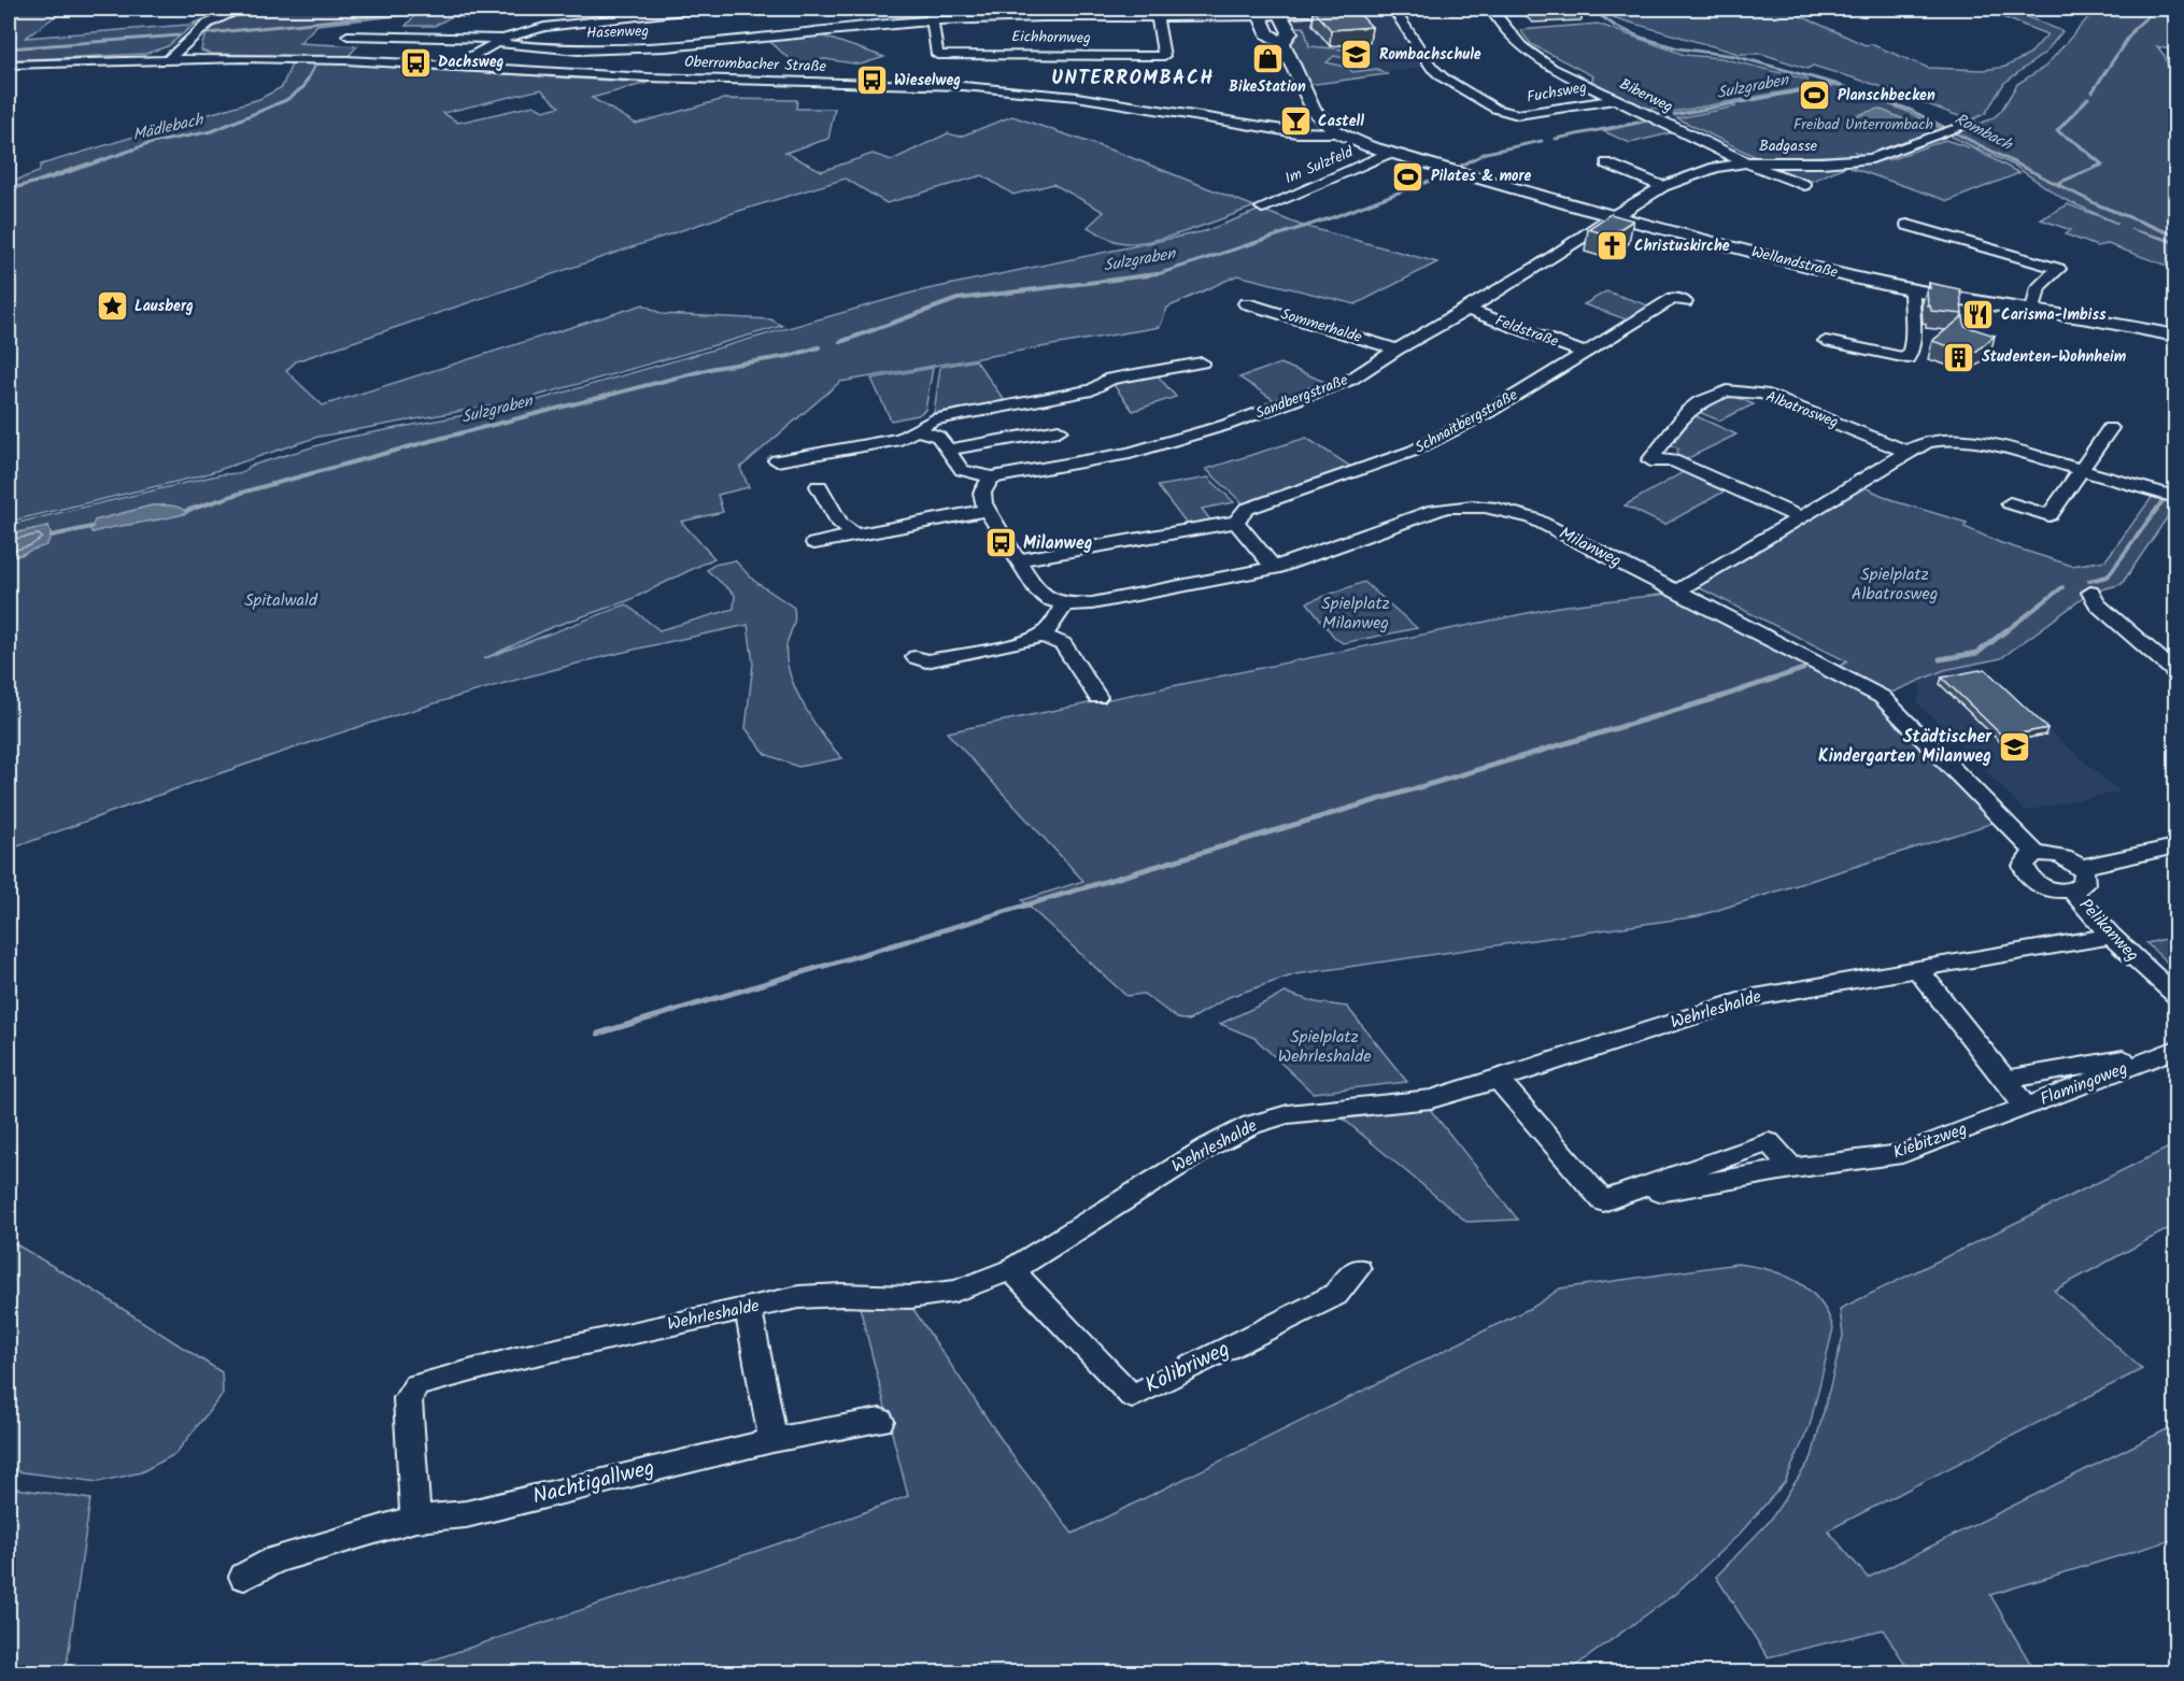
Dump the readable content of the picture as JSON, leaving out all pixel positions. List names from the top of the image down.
{
  "streets": {
    "main road": ["Wellandstraße"],
    "street": [
      "Hasenweg",
      "Eichhornweg",
      "Oberrombacher Straße",
      "Fuchsweg",
      "Biberweg",
      "Badgasse",
      "Im Sulzfeld",
      "Sommerhalde",
      "Feldstraße",
      "Sandbergstraße",
      "Albatrosweg",
      "Schnaitbergstraße",
      "Milanweg",
      "Pelikanweg",
      "Wehrleshalde",
      "Flamingoweg",
      "Kiebitzweg",
      "Kolibriweg",
      "Nachtigallweg"
    ]
  },
  "crossings": [
    ["Hasenweg", "Eichhornweg"],
    ["Oberrombacher Straße", "Wellandstraße"],
    ["Fuchsweg", "Biberweg"],
    ["Biberweg", "Badgasse"],
    ["Badgasse", "Wellandstraße"],
    ["Badgasse", "Sandbergstraße"],
    ["Im Sulzfeld", "Wellandstraße"],
    ["Wellandstraße", "Sandbergstraße"],
    ["Sommerhalde", "Sandbergstraße"],
    ["Feldstraße", "Sandbergstraße"],
    ["Feldstraße", "Schnaitbergstraße"],
    ["Pelikanweg", "Wehrleshalde"],
    ["Wehrleshalde", "Flamingoweg"],
    ["Wehrleshalde", "Kiebitzweg"],
    ["Wehrleshalde", "Kolibriweg"],
    ["Wehrleshalde", "Nachtigallweg"],
    ["Flamingoweg", "Kiebitzweg"]
  ],
  "districts": ["UNTERROMBACH"],
  "water": ["Sulzgraben", "Mädlebach", "Rombach"],
  "parks": [
    "Freibad Unterrombach",
    "Spielplatz Albatrosweg",
    "Spitalwald",
    "Spielplatz Milanweg",
    "Spielplatz Wehrleshalde"
  ],
  "places": {
    "school or university": ["Rombachschule", "Städtischer Kindergarten Milanweg"],
    "shop": ["BikeStation"],
    "bus stop": ["Dachsweg", "Wieselweg", "Milanweg"],
    "sports": ["Planschbecken", "Pilates & more"],
    "bar": ["Castell"],
    "church": ["Christuskirche"],
    "place": ["Lausberg"],
    "restaurant": ["Carisma-Imbiss"],
    "building": ["Studenten-Wohnheim"]
  }
}
